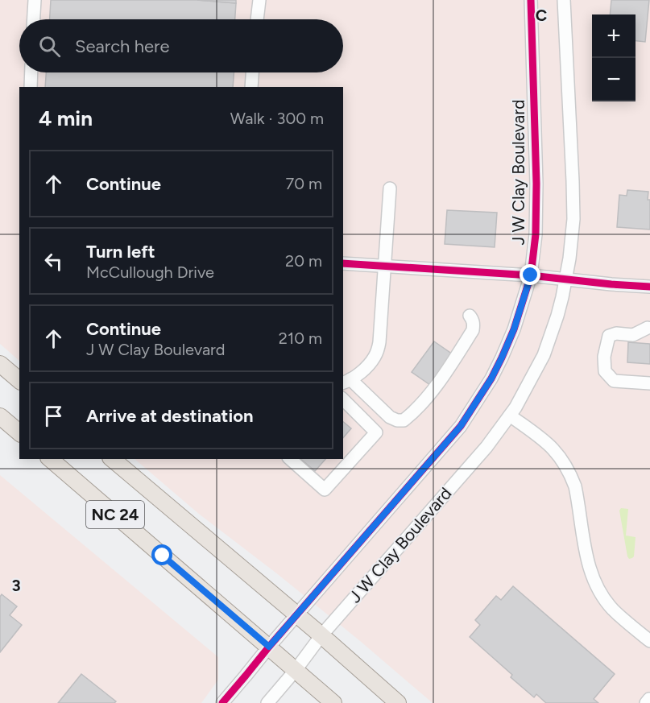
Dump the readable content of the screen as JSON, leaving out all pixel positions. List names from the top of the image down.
{
  "streets": {
    "main road": ["NC 24"],
    "street": ["J W Clay Boulevard"]
  },
  "crossings": [
    ["J W Clay Boulevard", "NC 24"]
  ],
  "page": {
    "map_buttons": ["+", "−"],
    "search": "Search here",
    "heading": ["4 min", "Walk · 300 m"],
    "list": [
      ["Continue", "70 m"],
      ["Turn left", "McCullough Drive", "20 m"],
      ["Continue", "J W Clay Boulevard", "210 m"],
      "Arrive at destination"
    ]
  },
  "grid": {
    "columns": ["C"],
    "rows": ["3"]
  }
}
